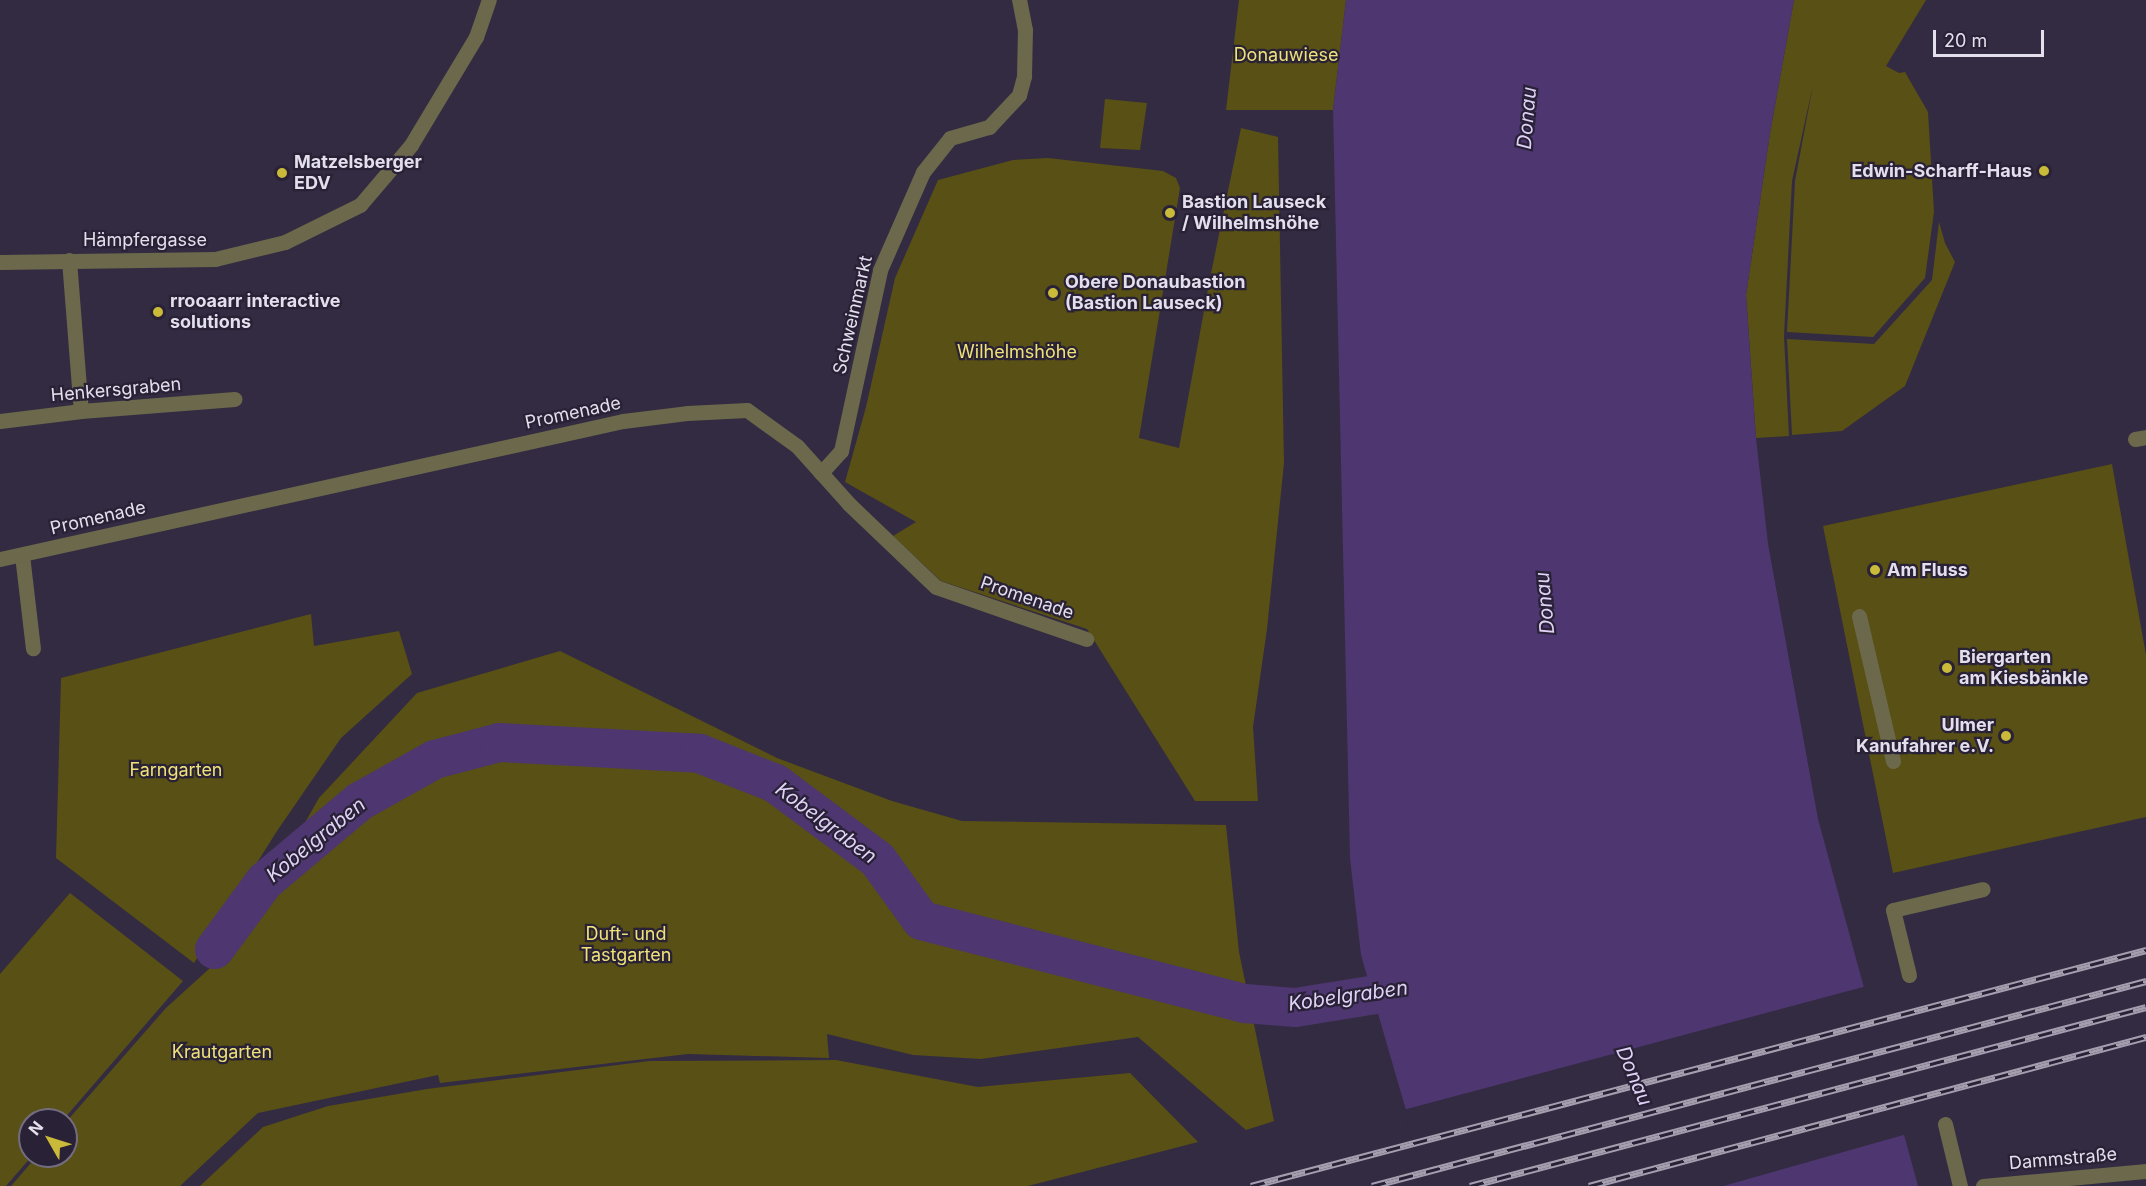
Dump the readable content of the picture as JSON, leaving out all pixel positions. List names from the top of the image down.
{
  "streets": {
    "street": [
      "Hämpfergasse",
      "Schweinmarkt",
      "Henkersgraben",
      "Promenade",
      "Dammstraße"
    ]
  },
  "crossings": [
    ["Schweinmarkt", "Promenade"]
  ],
  "water": ["Donau", "Kobelgraben"],
  "parks": [
    "Donauwiese",
    "Wilhelmshöhe",
    "Farngarten",
    "Duft- und Tastgarten",
    "Krautgarten"
  ],
  "places": [
    "Edwin-Scharff-Haus",
    "Matzelsberger EDV",
    "Bastion Lauseck / Wilhelmshöhe",
    "Obere Donaubastion (Bastion Lauseck)",
    "rrooaarr interactive solutions",
    "Am Fluss",
    "Biergarten am Kiesbänkle",
    "Ulmer Kanufahrer e.V."
  ],
  "scale_bar": "20 m",
  "north": "top left"
}
